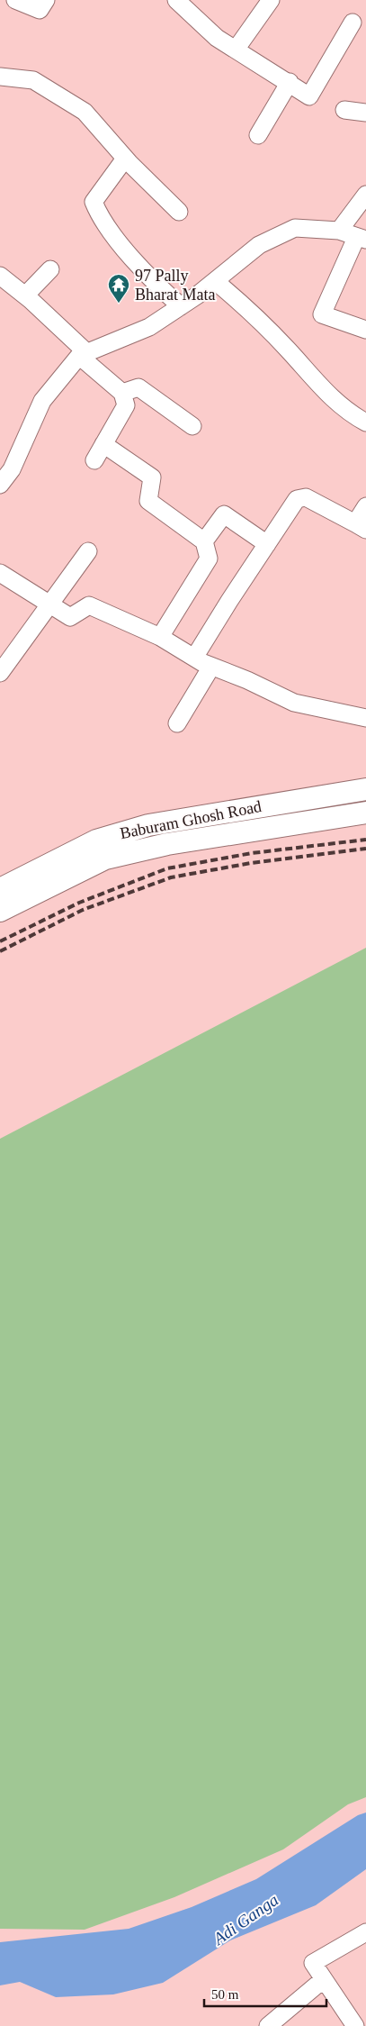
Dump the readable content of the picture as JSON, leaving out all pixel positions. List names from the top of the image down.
{
  "streets": {
    "main road": ["Baburam Ghosh Road"]
  },
  "water": ["Adi Ganga"],
  "places": {
    "temple": ["97 Pally Bharat Mata"]
  },
  "scale_bar": "50 m"
}
